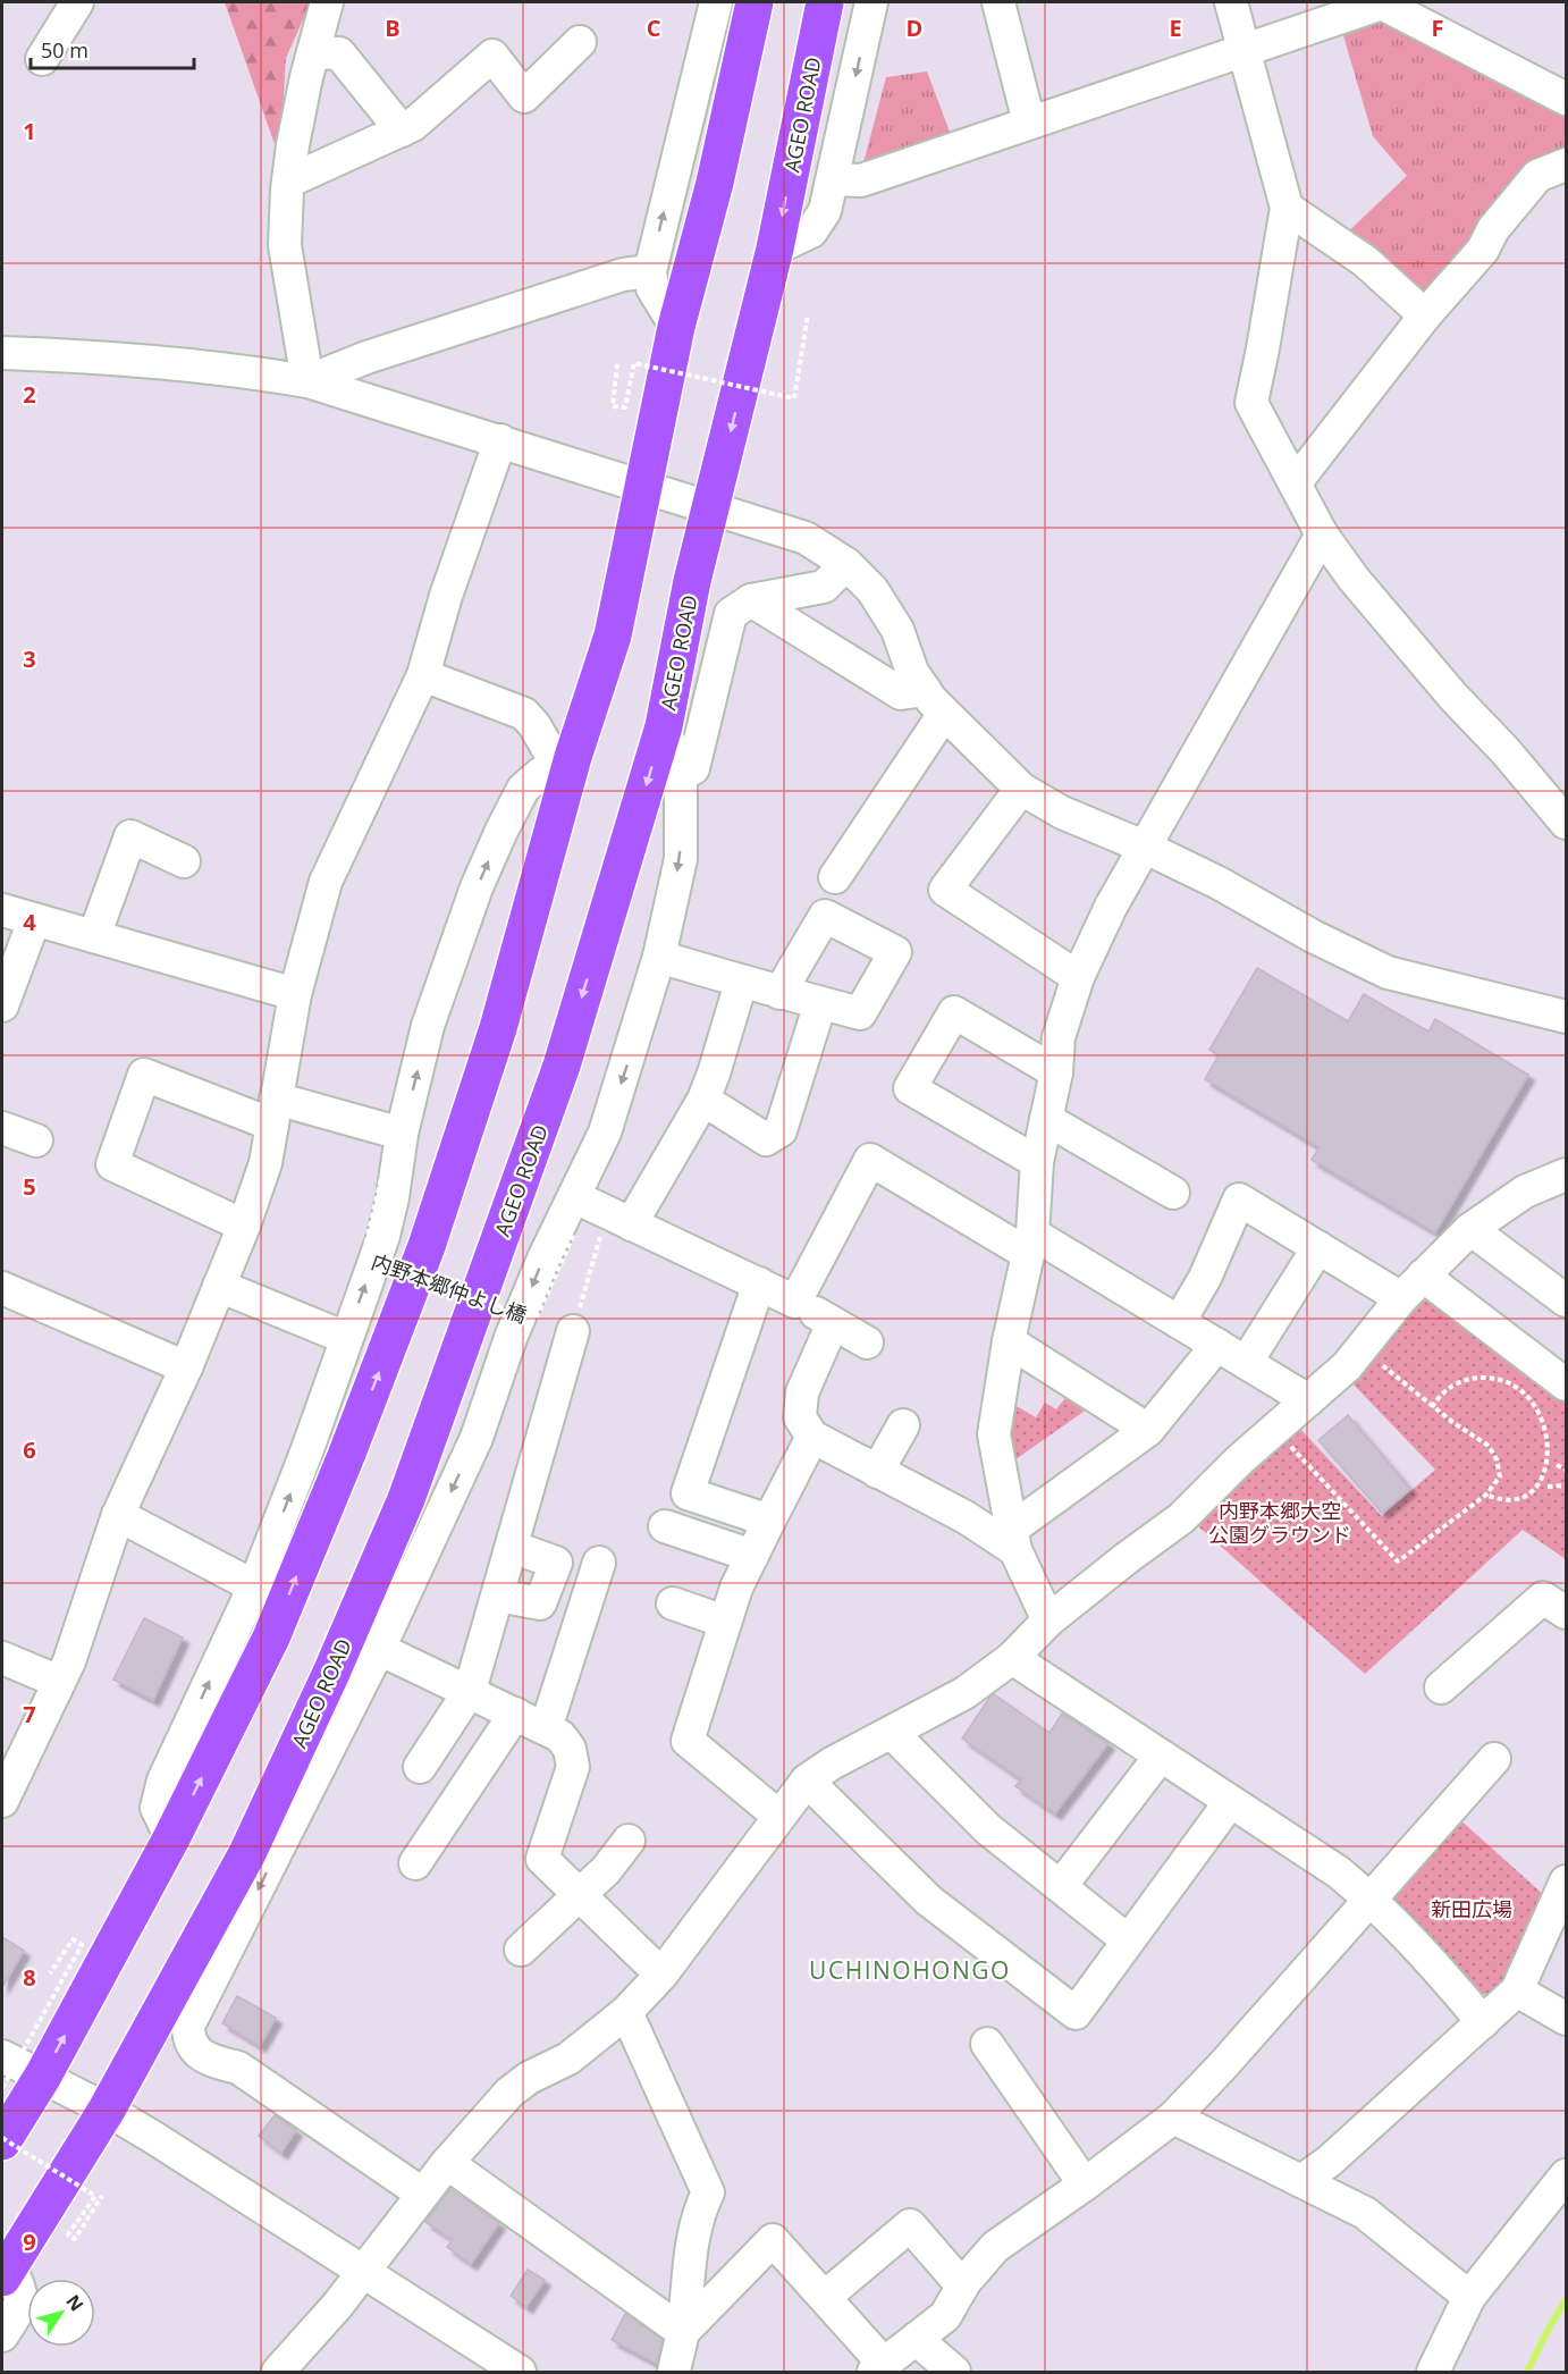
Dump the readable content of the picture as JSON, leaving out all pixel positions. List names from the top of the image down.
{
  "streets": {
    "highway": ["AGEO ROAD"],
    "path": ["内野本郷仲よし橋"]
  },
  "districts": ["UCHINOHONGO"],
  "parks": ["内野本郷大空 公園グラウンド", "新田広場"],
  "scale_bar": "50 m",
  "north": "top right",
  "grid": {
    "columns": [
      "B",
      "C",
      "D",
      "E",
      "F"
    ],
    "rows": [
      "1",
      "2",
      "3",
      "4",
      "5",
      "6",
      "7",
      "8",
      "9"
    ]
  }
}
